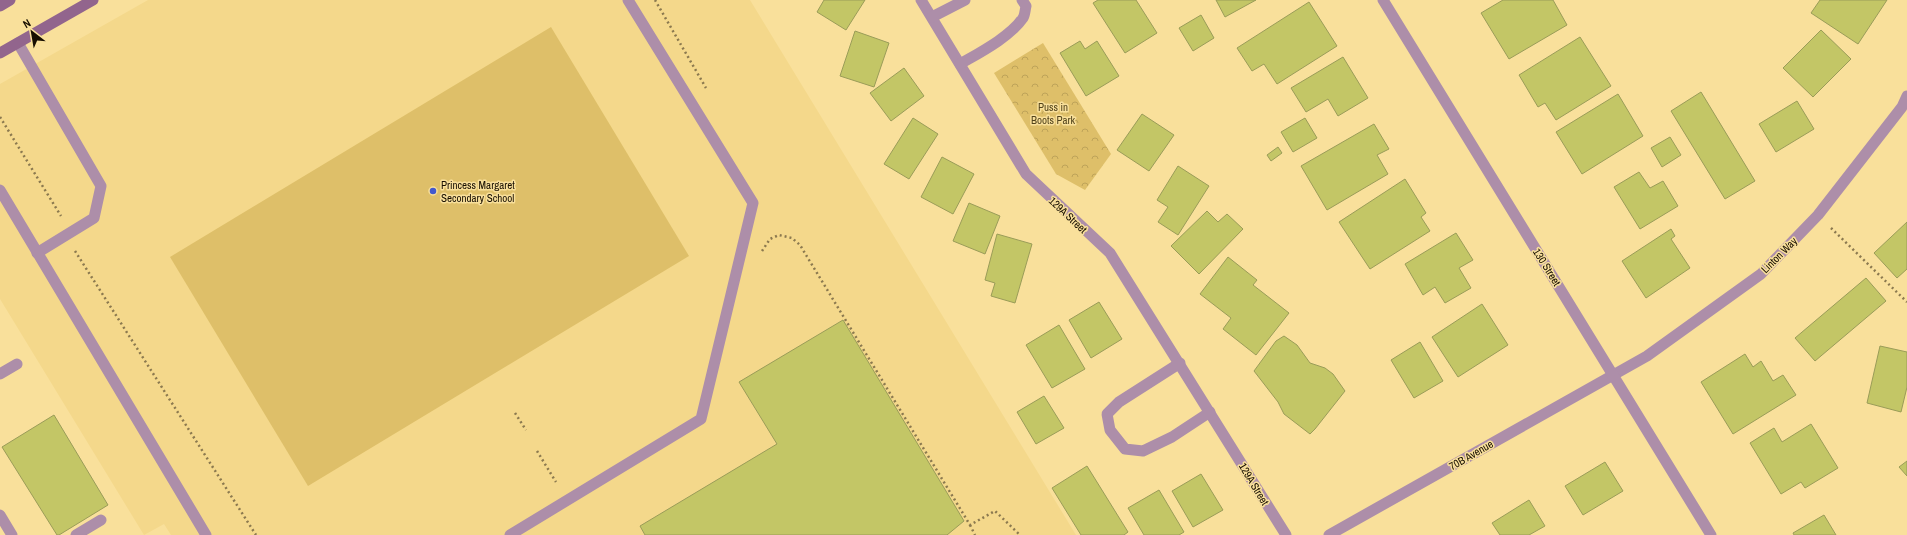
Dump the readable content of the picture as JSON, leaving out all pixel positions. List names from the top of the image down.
{
  "streets": {
    "street": [
      "129A Street",
      "Linton Way",
      "130 Street",
      "70B Avenue"
    ]
  },
  "crossings": [
    ["Linton Way", "130 Street"],
    ["Linton Way", "70B Avenue"],
    ["130 Street", "70B Avenue"]
  ],
  "parks": ["Puss in Boots Park"],
  "places": ["Princess Margaret Secondary School"],
  "north": "top left"
}
